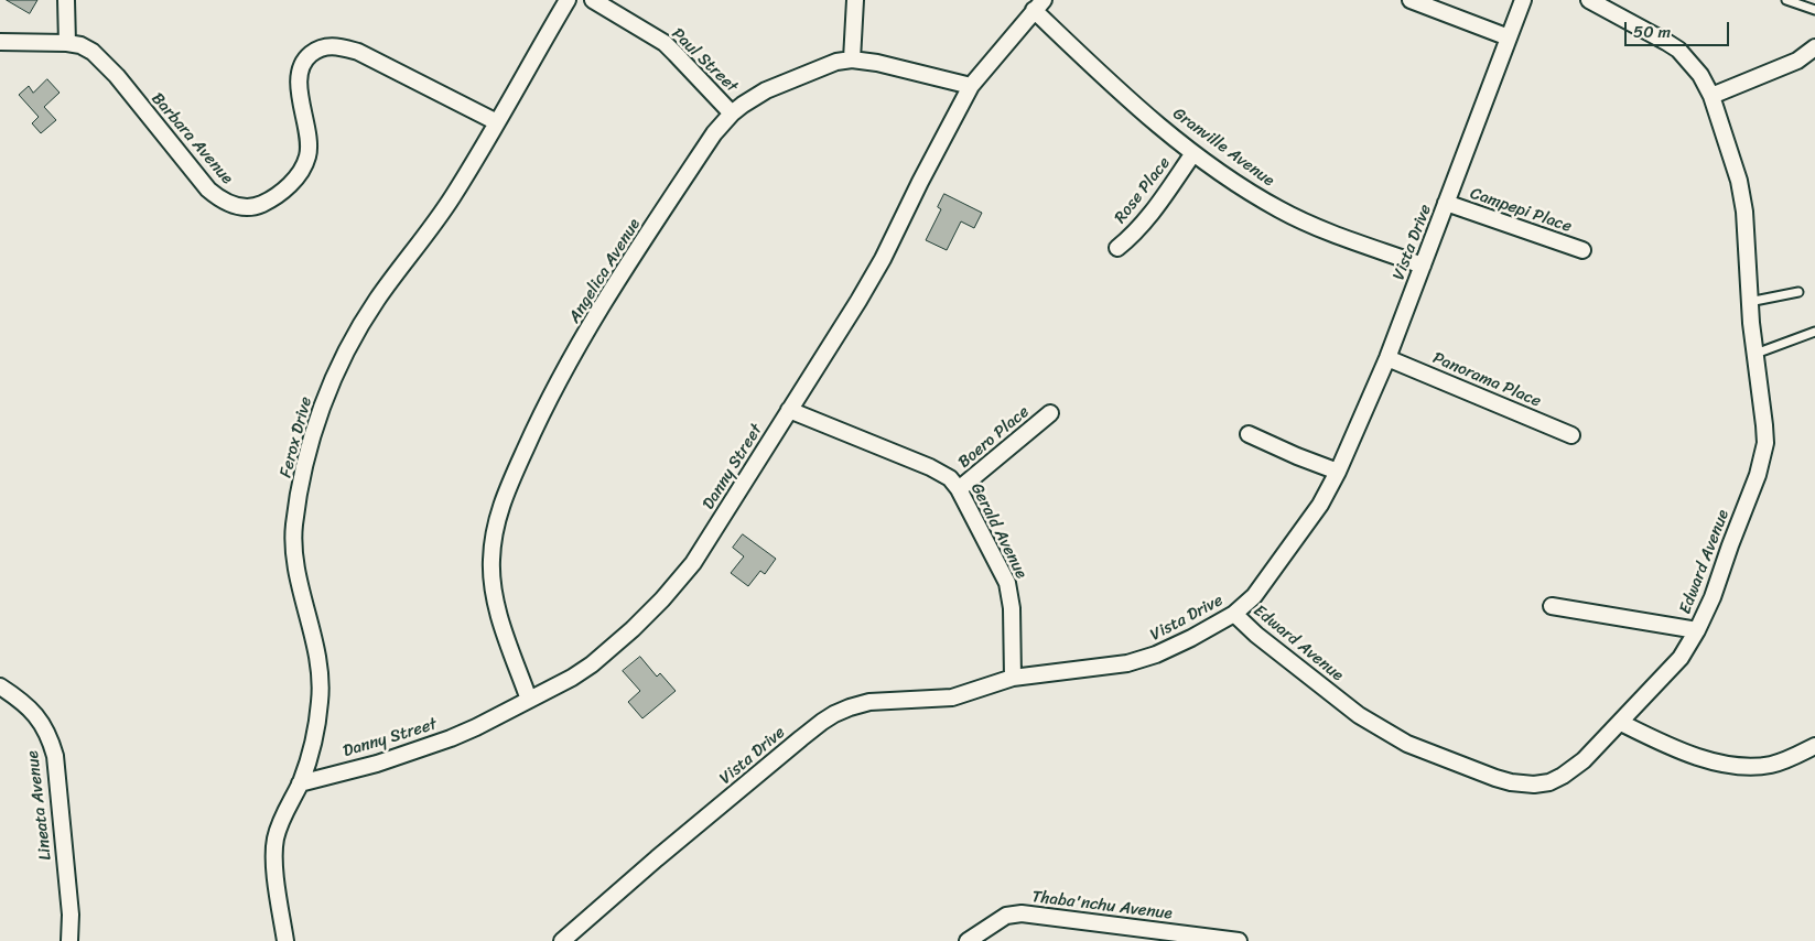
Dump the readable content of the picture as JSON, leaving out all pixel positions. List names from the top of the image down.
{
  "streets": {
    "street": [
      "Paul Street",
      "Barbara Avenue",
      "Granville Avenue",
      "Rose Place",
      "Campepi Place",
      "Vista Drive",
      "Angelica Avenue",
      "Panorama Place",
      "Ferox Drive",
      "Boero Place",
      "Danny Street",
      "Gerald Avenue",
      "Edward Avenue",
      "Lineata Avenue",
      "Thaba'nchu Avenue"
    ]
  },
  "crossings": [
    ["Paul Street", "Angelica Avenue"],
    ["Barbara Avenue", "Ferox Drive"],
    ["Granville Avenue", "Rose Place"],
    ["Granville Avenue", "Vista Drive"],
    ["Granville Avenue", "Danny Street"],
    ["Campepi Place", "Vista Drive"],
    ["Vista Drive", "Panorama Place"],
    ["Vista Drive", "Gerald Avenue"],
    ["Vista Drive", "Edward Avenue"],
    ["Angelica Avenue", "Danny Street"],
    ["Ferox Drive", "Danny Street"],
    ["Boero Place", "Gerald Avenue"],
    ["Danny Street", "Gerald Avenue"]
  ],
  "scale_bar": "50 m"
}
